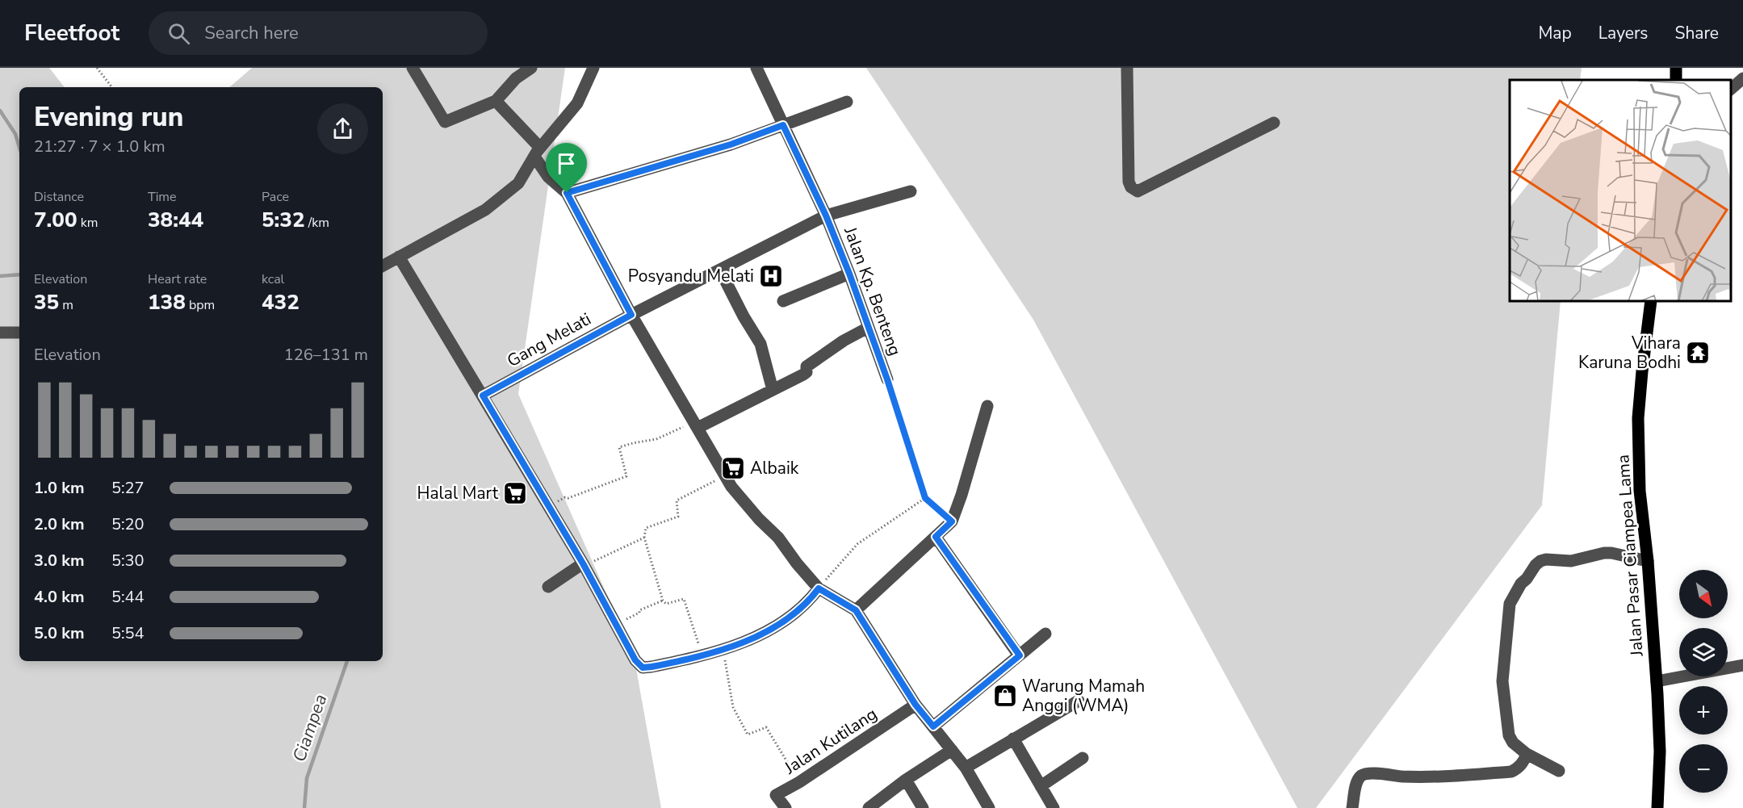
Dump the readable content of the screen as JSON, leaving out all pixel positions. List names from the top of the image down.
{
  "streets": {
    "main road": ["Jalan Pasar Ciampea Lama"],
    "street": ["Jalan Kp. Benteng", "Gang Melati", "Jalan Kutilang"]
  },
  "crossings": [
    ["Jalan Kp. Benteng", "Gang Melati"]
  ],
  "water": ["Ciampea"],
  "places": {
    "hospital": ["Posyandu Melati"],
    "temple": ["Vihara Karuna Bodhi"],
    "supermarket": ["Albaik", "Halal Mart"],
    "shop": ["Warung Mamah Anggi (WMA)"]
  },
  "north": "bottom right",
  "page": {
    "header": "Fleetfoot",
    "search": "Search here",
    "nav": ["Map", "Layers", "Share"],
    "heading": ["Evening run", "21:27 · 7 × 1.0 km"],
    "stats": [
      ["Distance", "7.00 km"],
      ["Time", "38:44"],
      ["Pace", "5:32 /km"],
      ["Elevation", "35 m"],
      ["Heart rate", "138 bpm"],
      ["kcal", "432"]
    ],
    "chart": ["Elevation", "126–131 m"],
    "list": [
      {
        "name": "1.0 km",
        "note": "5:27"
      },
      {
        "name": "2.0 km",
        "note": "5:20"
      },
      {
        "name": "3.0 km",
        "note": "5:30"
      },
      {
        "name": "4.0 km",
        "note": "5:44"
      },
      {
        "name": "5.0 km",
        "note": "5:54"
      }
    ],
    "map_buttons": ["+", "−"]
  }
}
